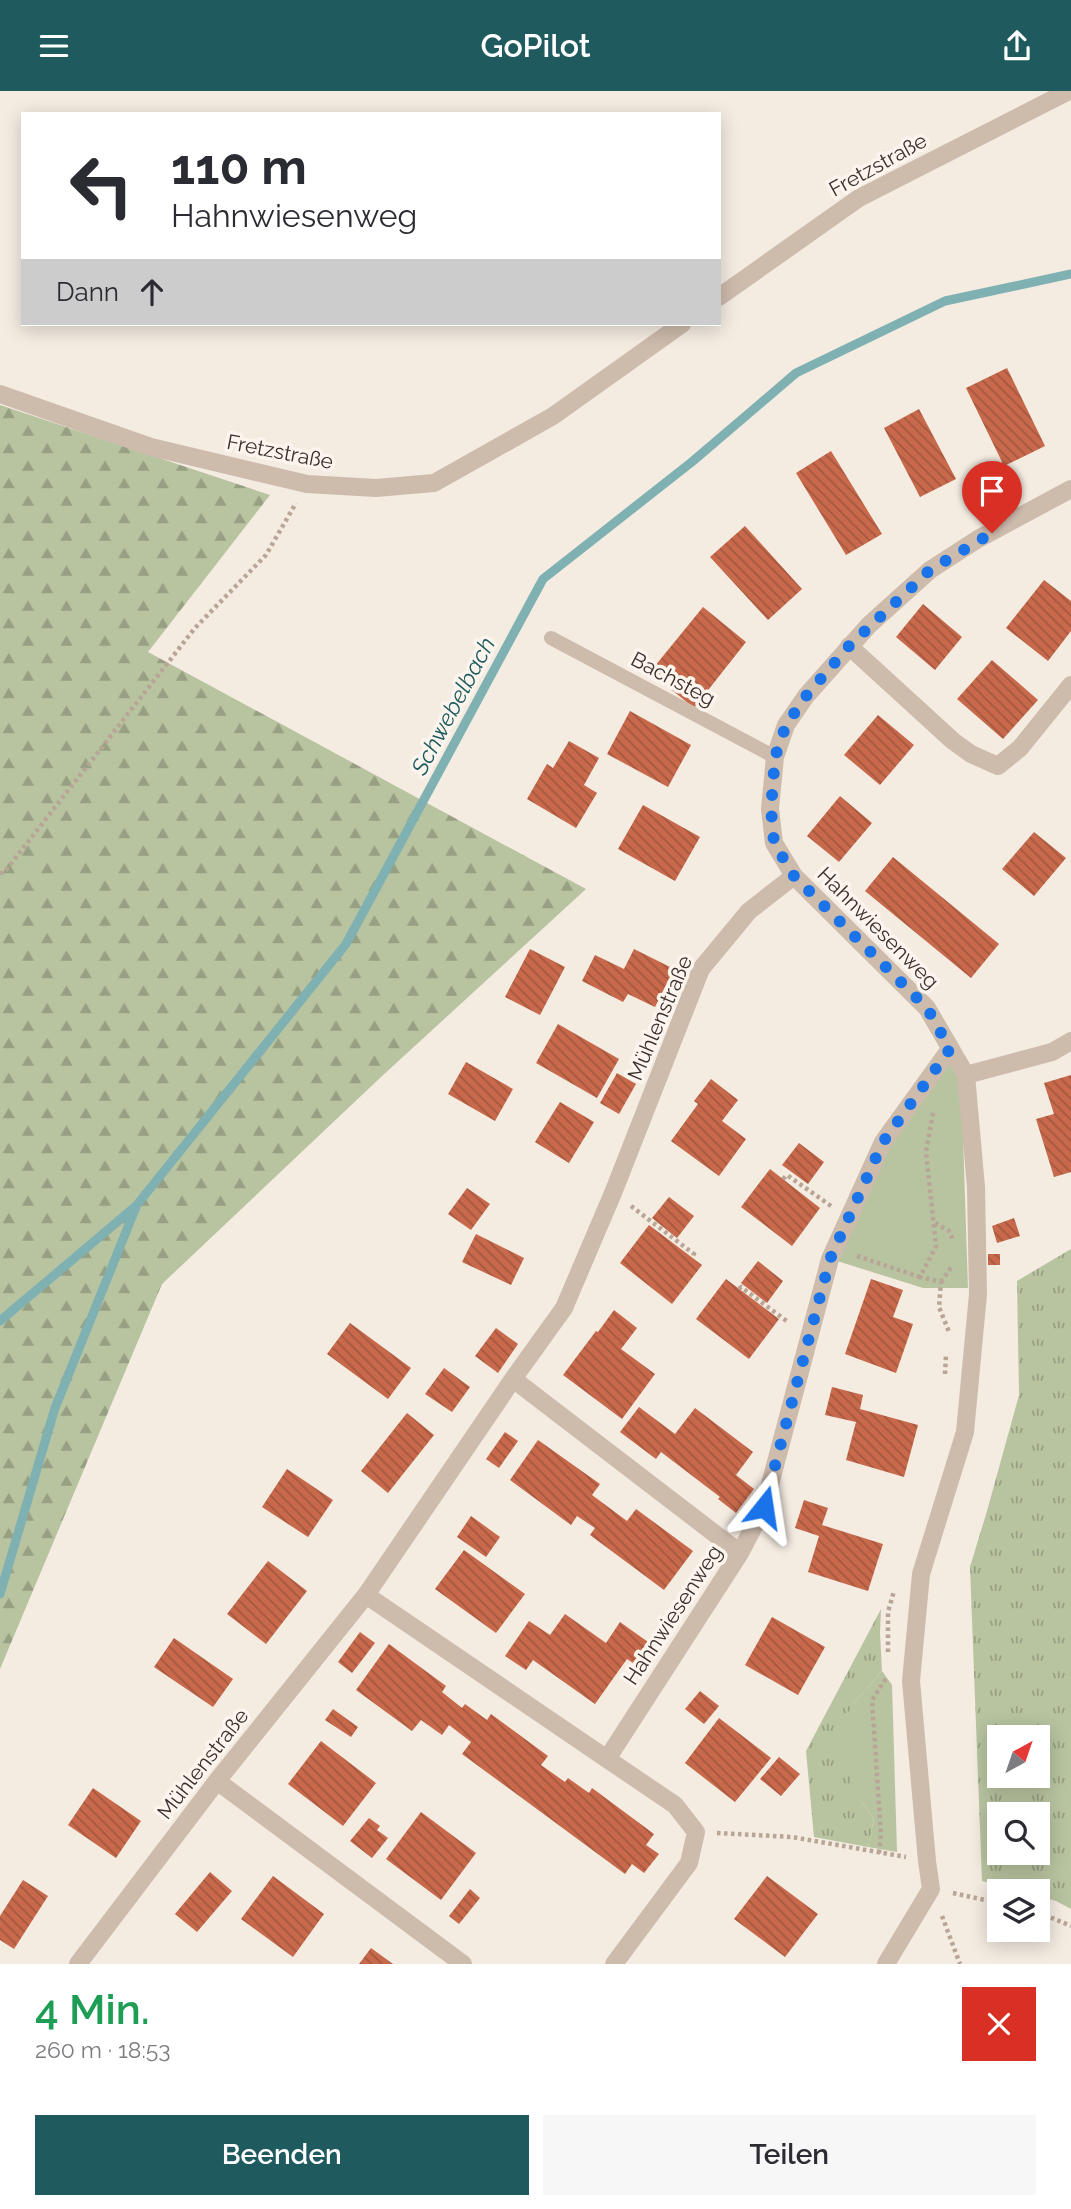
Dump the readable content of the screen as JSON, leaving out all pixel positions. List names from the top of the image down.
{
  "streets": {
    "street": ["Fretzstraße", "Hahnwiesenweg", "Mühlenstraße"],
    "lane": ["Bachsteg"]
  },
  "crossings": [
    ["Hahnwiesenweg", "Mühlenstraße"]
  ],
  "water": ["Schwebelbach"],
  "north": "top right",
  "page": {
    "header": "GoPilot",
    "turn": ["110 m", "Hahnwiesenweg"],
    "then": "Dann",
    "heading": ["4 Min.", "260 m · 18:53"],
    "buttons": ["Beenden", "Teilen"]
  }
}
